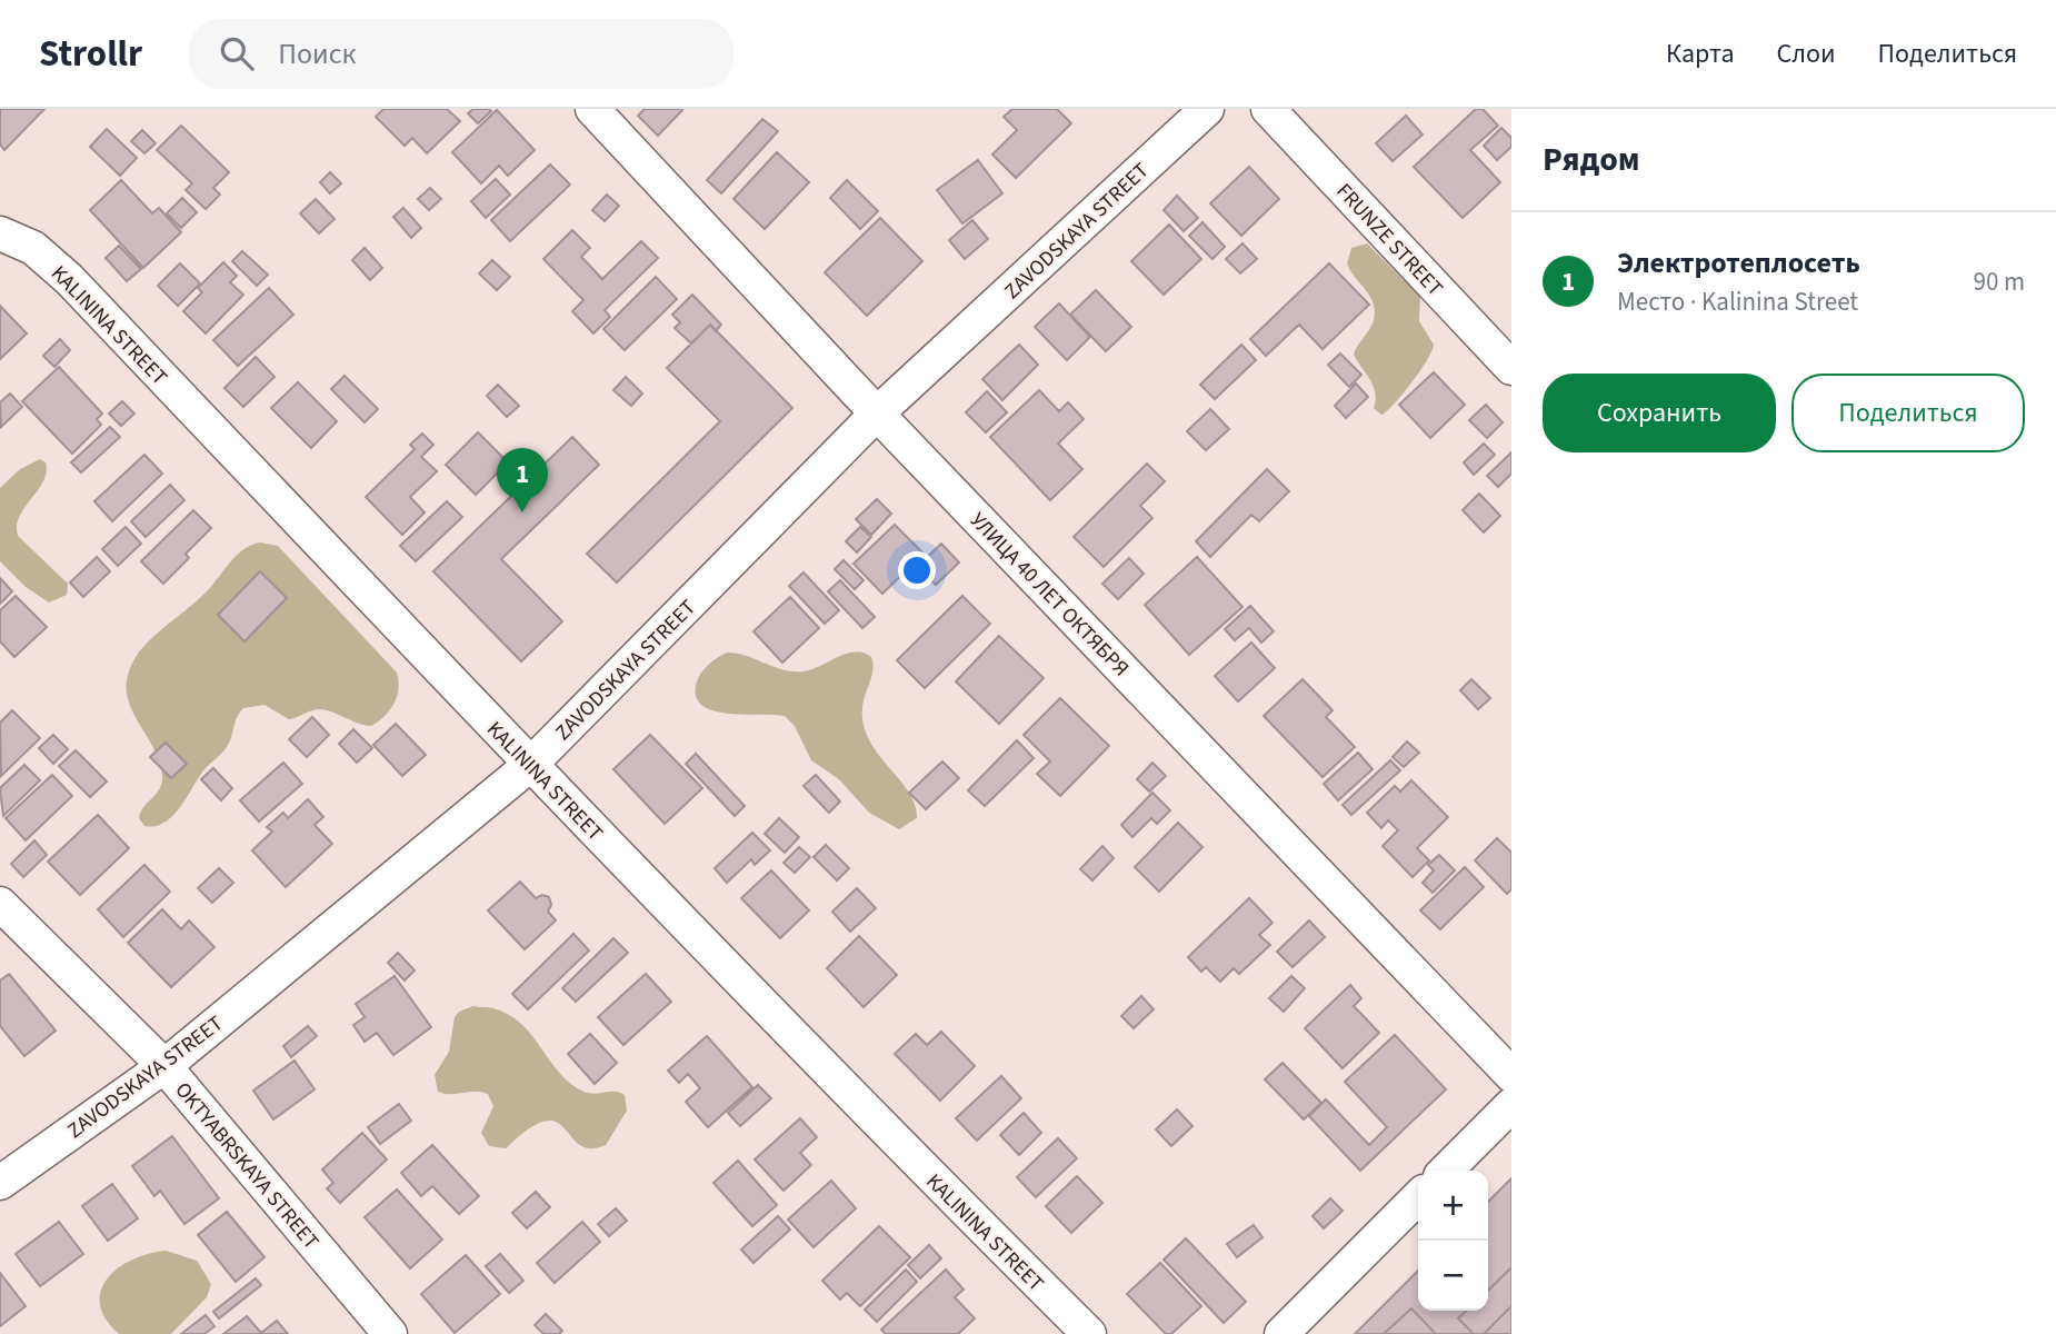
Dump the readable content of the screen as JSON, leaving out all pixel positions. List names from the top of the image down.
{
  "streets": {
    "street": [
      "ZAVODSKAYA STREET",
      "FRUNZE STREET",
      "KALININA STREET",
      "УЛИЦА 40 ЛЕТ ОКТЯБРЯ",
      "OKTYABRSKAYA STREET"
    ]
  },
  "crossings": [
    ["ZAVODSKAYA STREET", "KALININA STREET"],
    ["ZAVODSKAYA STREET", "УЛИЦА 40 ЛЕТ ОКТЯБРЯ"],
    ["ZAVODSKAYA STREET", "OKTYABRSKAYA STREET"]
  ],
  "page": {
    "header": "Strollr",
    "search": "Поиск",
    "nav": ["Карта", "Слои", "Поделиться"],
    "heading": "Рядом",
    "list": [
      {
        "mark": "1",
        "name": "Электротеплосеть",
        "note": "Место · Kalinina Street",
        "value": "90 m"
      }
    ],
    "buttons": ["Сохранить", "Поделиться"],
    "pins": "1",
    "map_buttons": ["+", "−"]
  }
}
